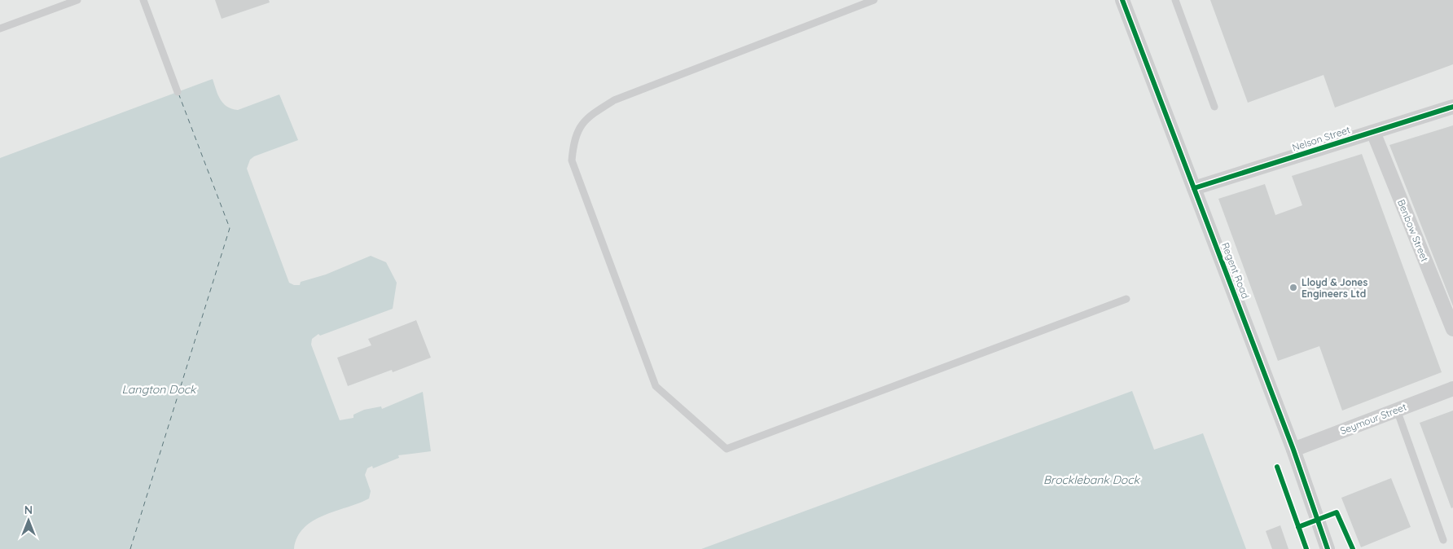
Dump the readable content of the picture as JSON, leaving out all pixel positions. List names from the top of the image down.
{
  "streets": {
    "street": [
      "Nelson Street",
      "Benbow Street",
      "Regent Road",
      "Seymour Street"
    ]
  },
  "crossings": [
    ["Nelson Street", "Benbow Street"],
    ["Nelson Street", "Regent Road"],
    ["Regent Road", "Seymour Street"]
  ],
  "water": ["Langton Dock", "Brocklebank Dock"],
  "places": ["Lloyd & Jones Engineers Ltd"],
  "north": "top"
}
